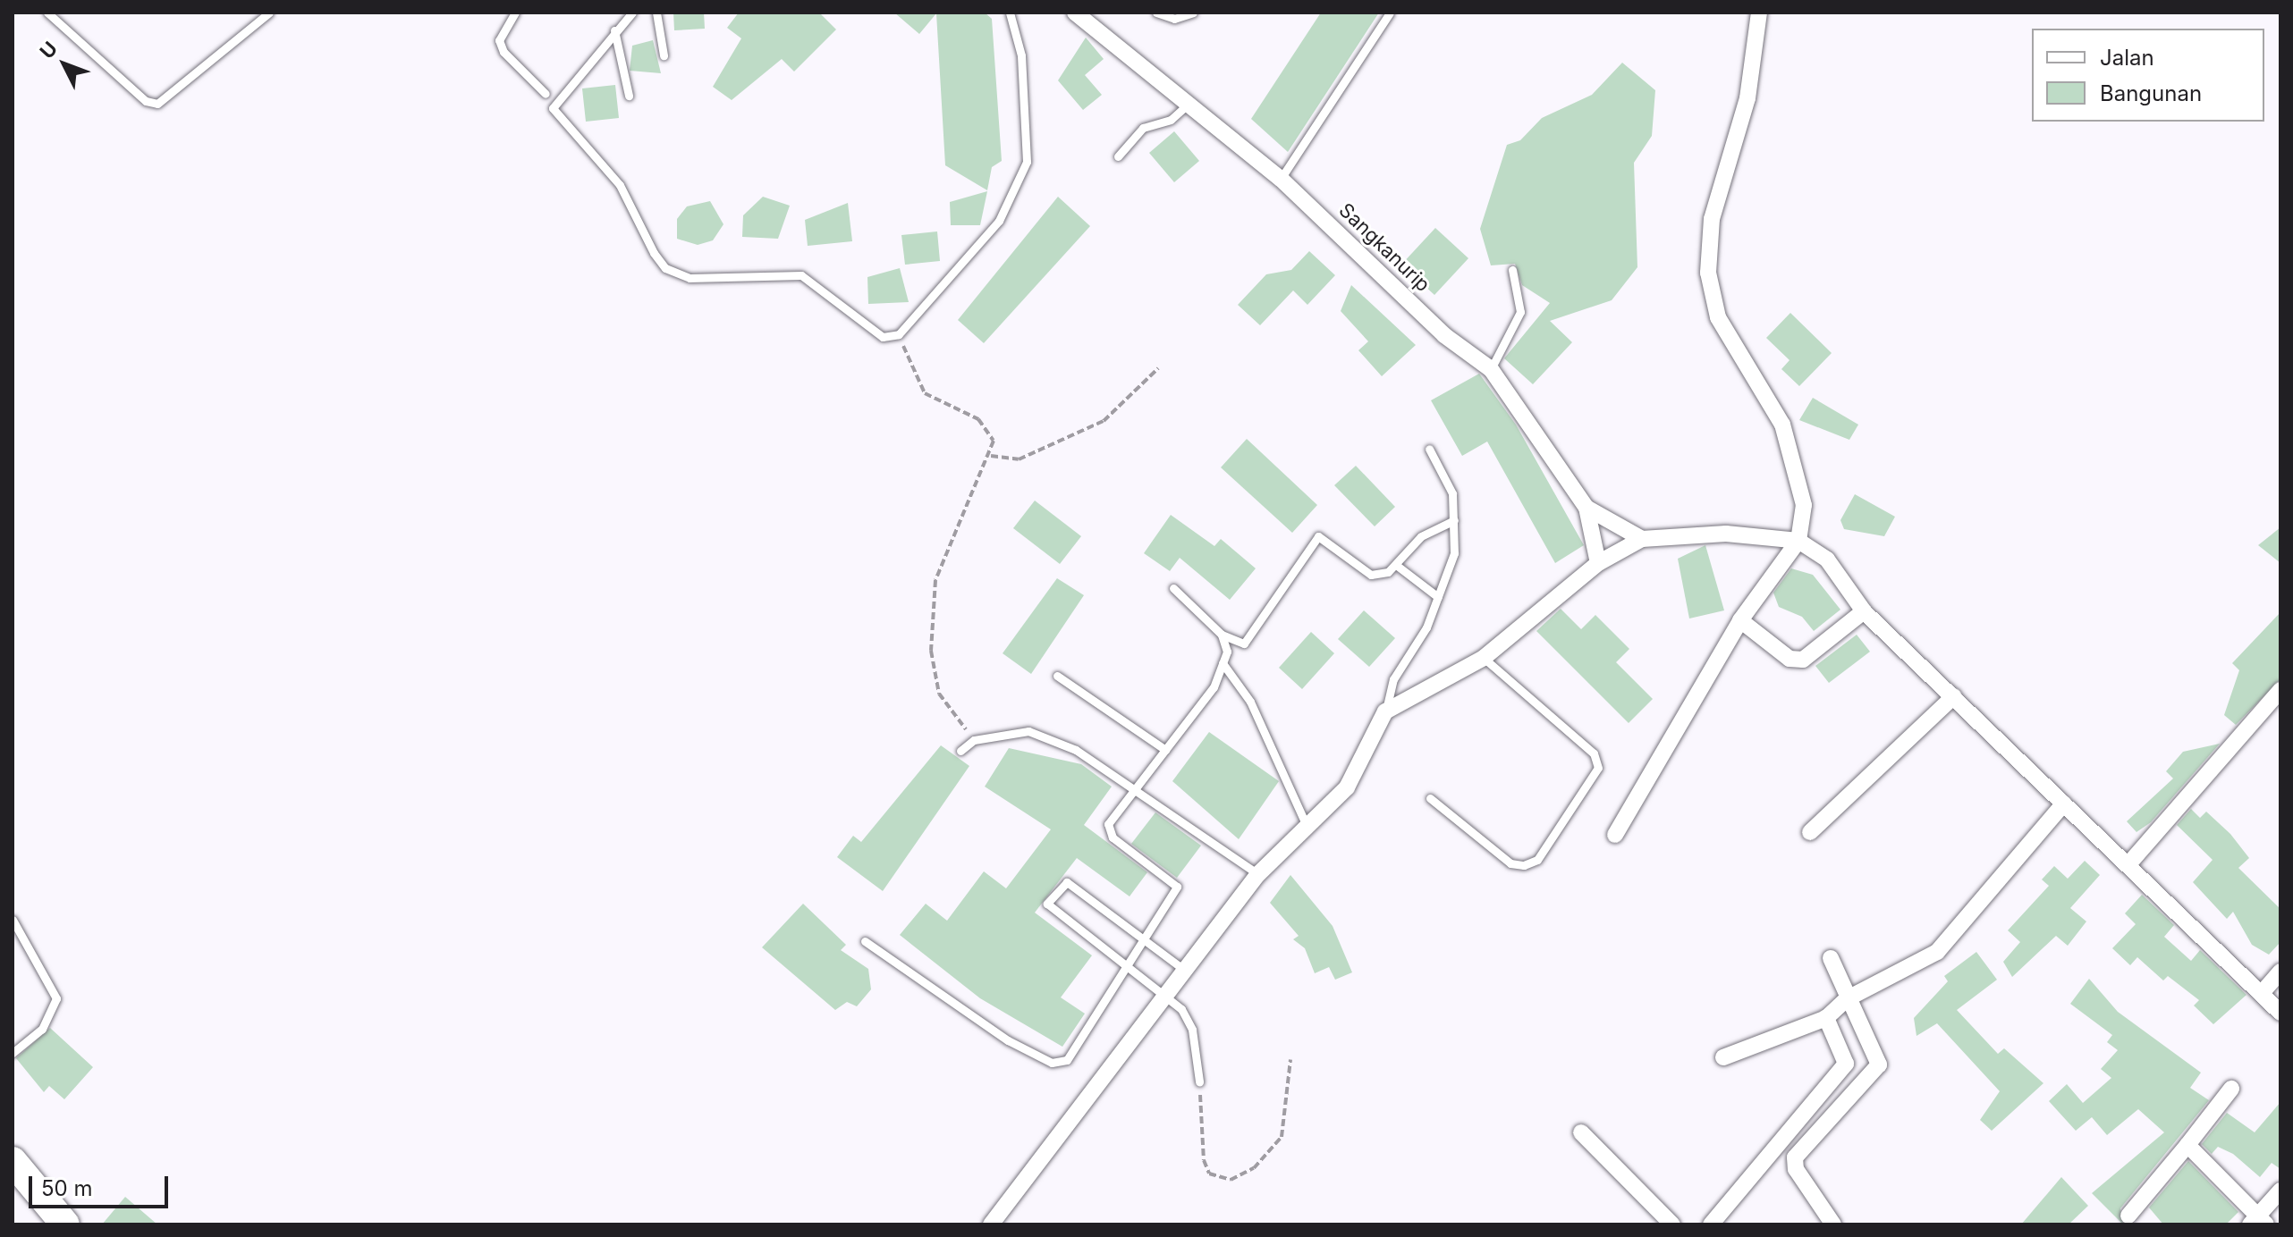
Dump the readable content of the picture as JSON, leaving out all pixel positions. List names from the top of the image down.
{
  "streets": {
    "street": ["Sangkanurip"]
  },
  "legend": ["Jalan", "Bangunan"],
  "scale_bar": "50 m",
  "north": "top left"
}
